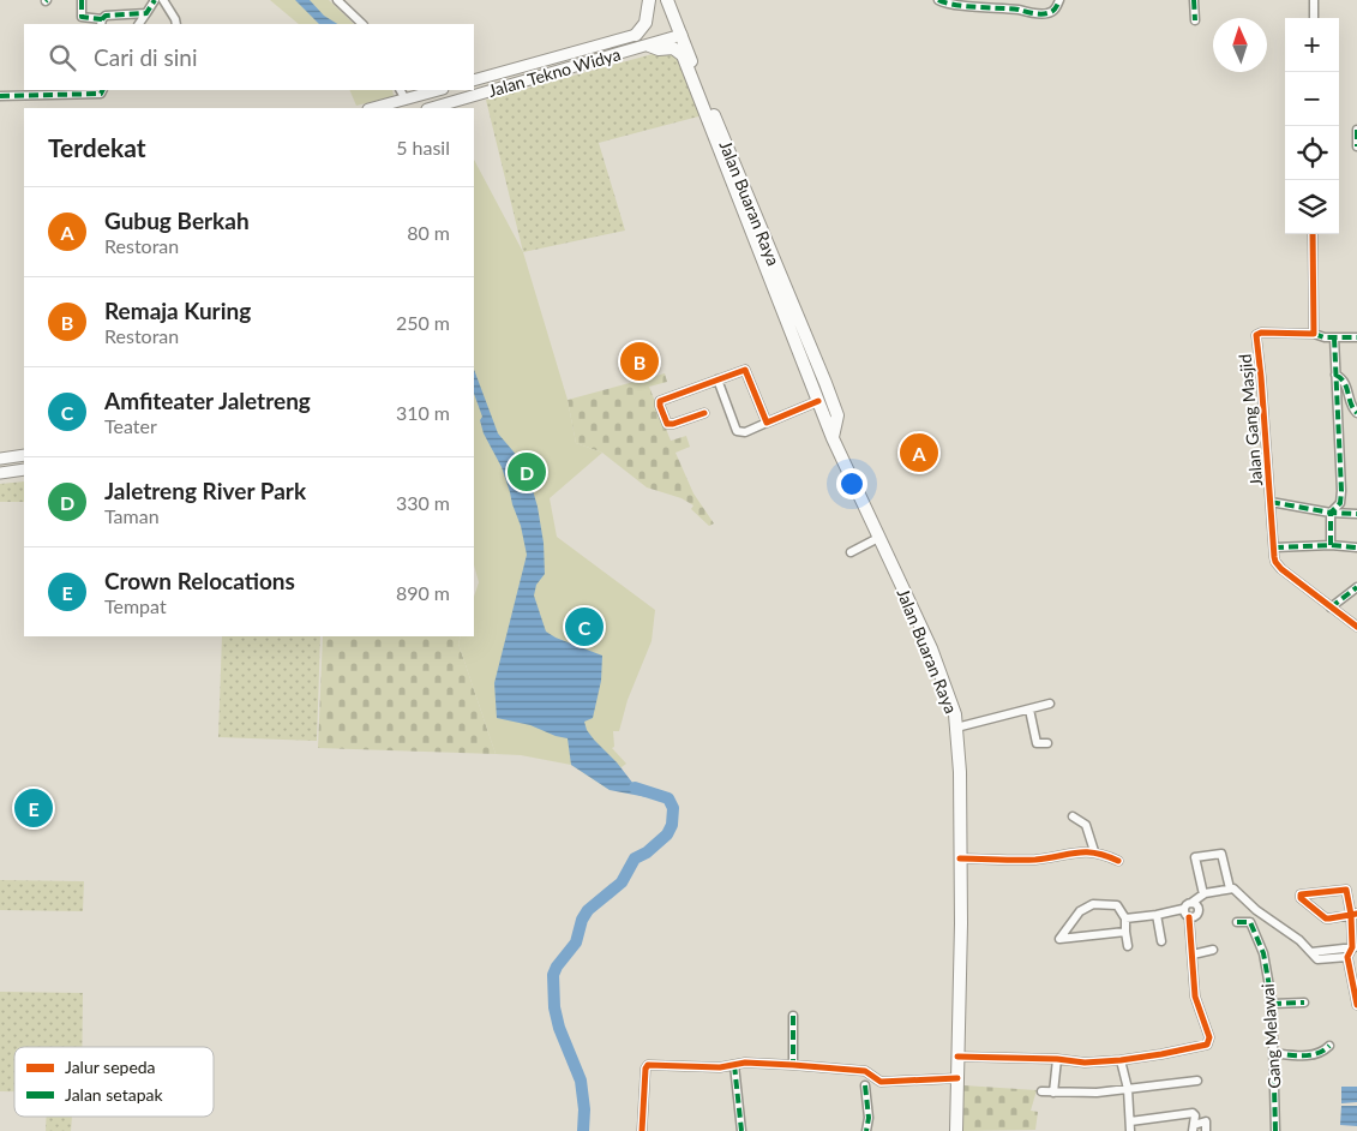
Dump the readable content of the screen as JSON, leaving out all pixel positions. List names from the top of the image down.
{
  "streets": {
    "main road": ["Jalan Tekno Widya", "Jalan Buaran Raya"],
    "street": ["Jalan Gang Masjid", "Gang Melawai"]
  },
  "crossings": [
    ["Jalan Tekno Widya", "Jalan Buaran Raya"]
  ],
  "legend": ["Jalur sepeda", "Jalan setapak"],
  "north": "top",
  "page": {
    "map_buttons": ["+", "−"],
    "search": "Cari di sini",
    "heading": ["Terdekat", "5 hasil"],
    "list": [
      {
        "mark": "A",
        "name": "Gubug Berkah",
        "note": "Restoran",
        "value": "80 m"
      },
      {
        "mark": "B",
        "name": "Remaja Kuring",
        "note": "Restoran",
        "value": "250 m"
      },
      {
        "mark": "C",
        "name": "Amfiteater Jaletreng",
        "note": "Teater",
        "value": "310 m"
      },
      {
        "mark": "D",
        "name": "Jaletreng River Park",
        "note": "Taman",
        "value": "330 m"
      },
      {
        "mark": "E",
        "name": "Crown Relocations",
        "note": "Tempat",
        "value": "890 m"
      }
    ],
    "pins": [
      "B",
      "A",
      "D",
      "C",
      "E"
    ]
  }
}
